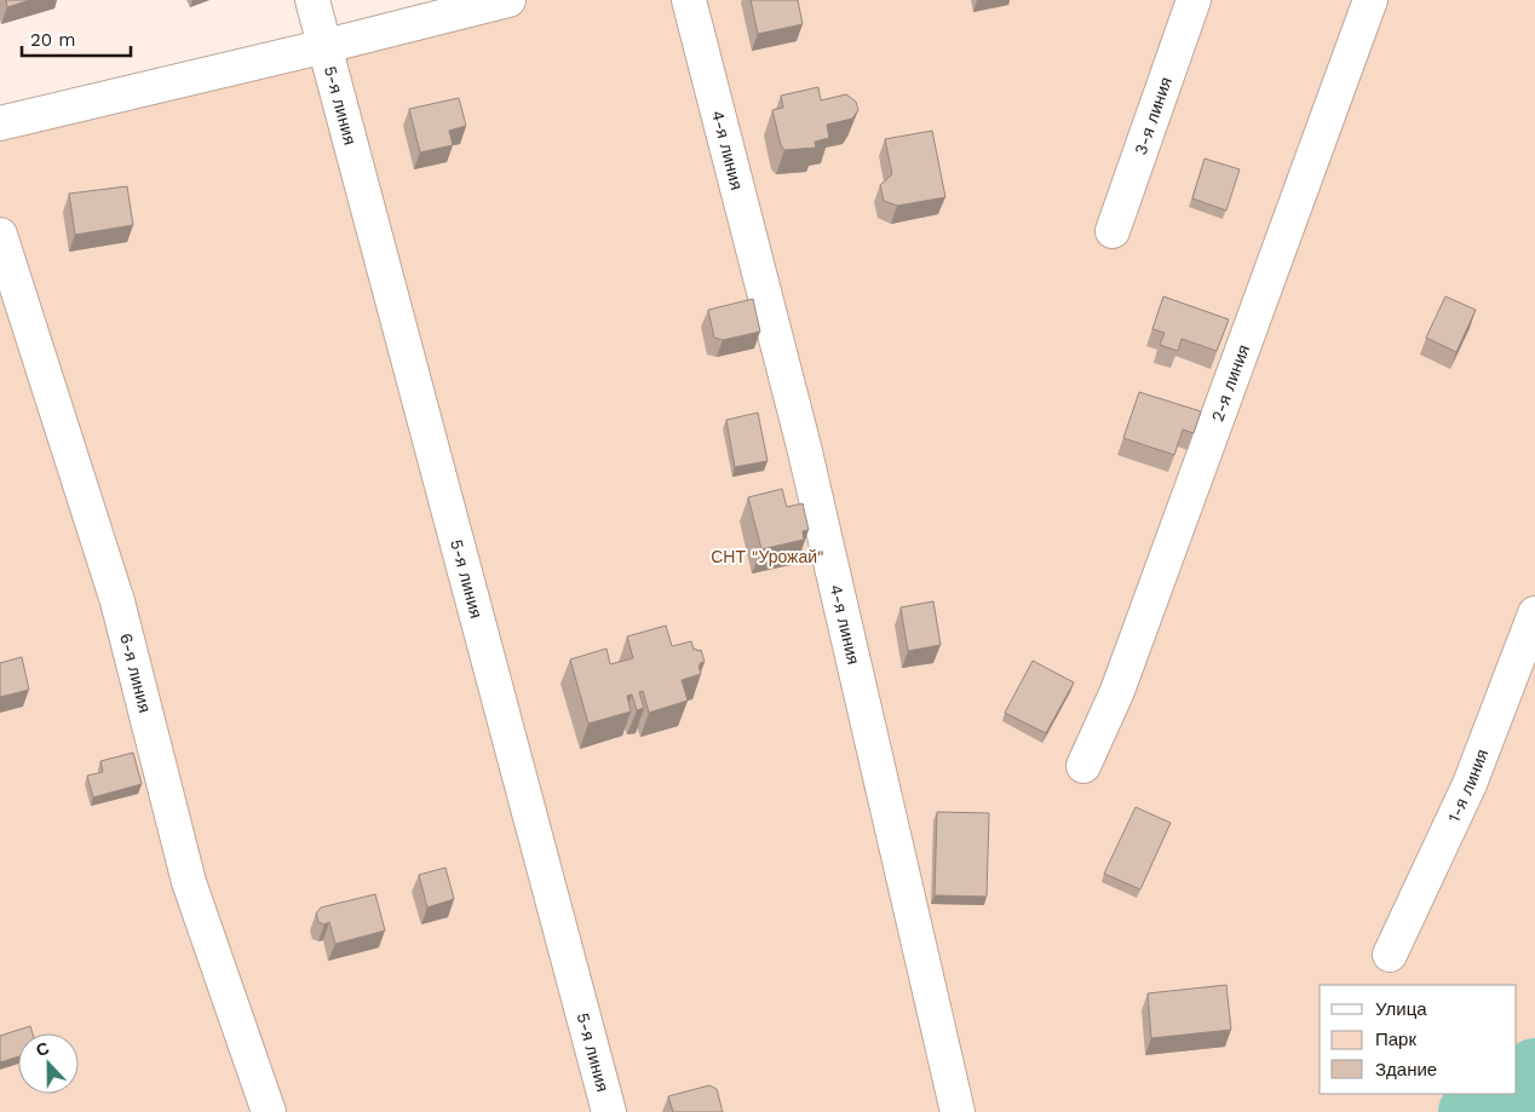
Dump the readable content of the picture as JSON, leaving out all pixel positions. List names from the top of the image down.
{
  "streets": {
    "street": [
      "5-я линия",
      "3-я линия",
      "4-я линия",
      "2-я линия",
      "6-я линия",
      "1-я линия"
    ]
  },
  "parks": ["СНТ \"Урожай\""],
  "legend": ["Улица", "Парк", "Здание"],
  "scale_bar": "20 m",
  "north": "top"
}
